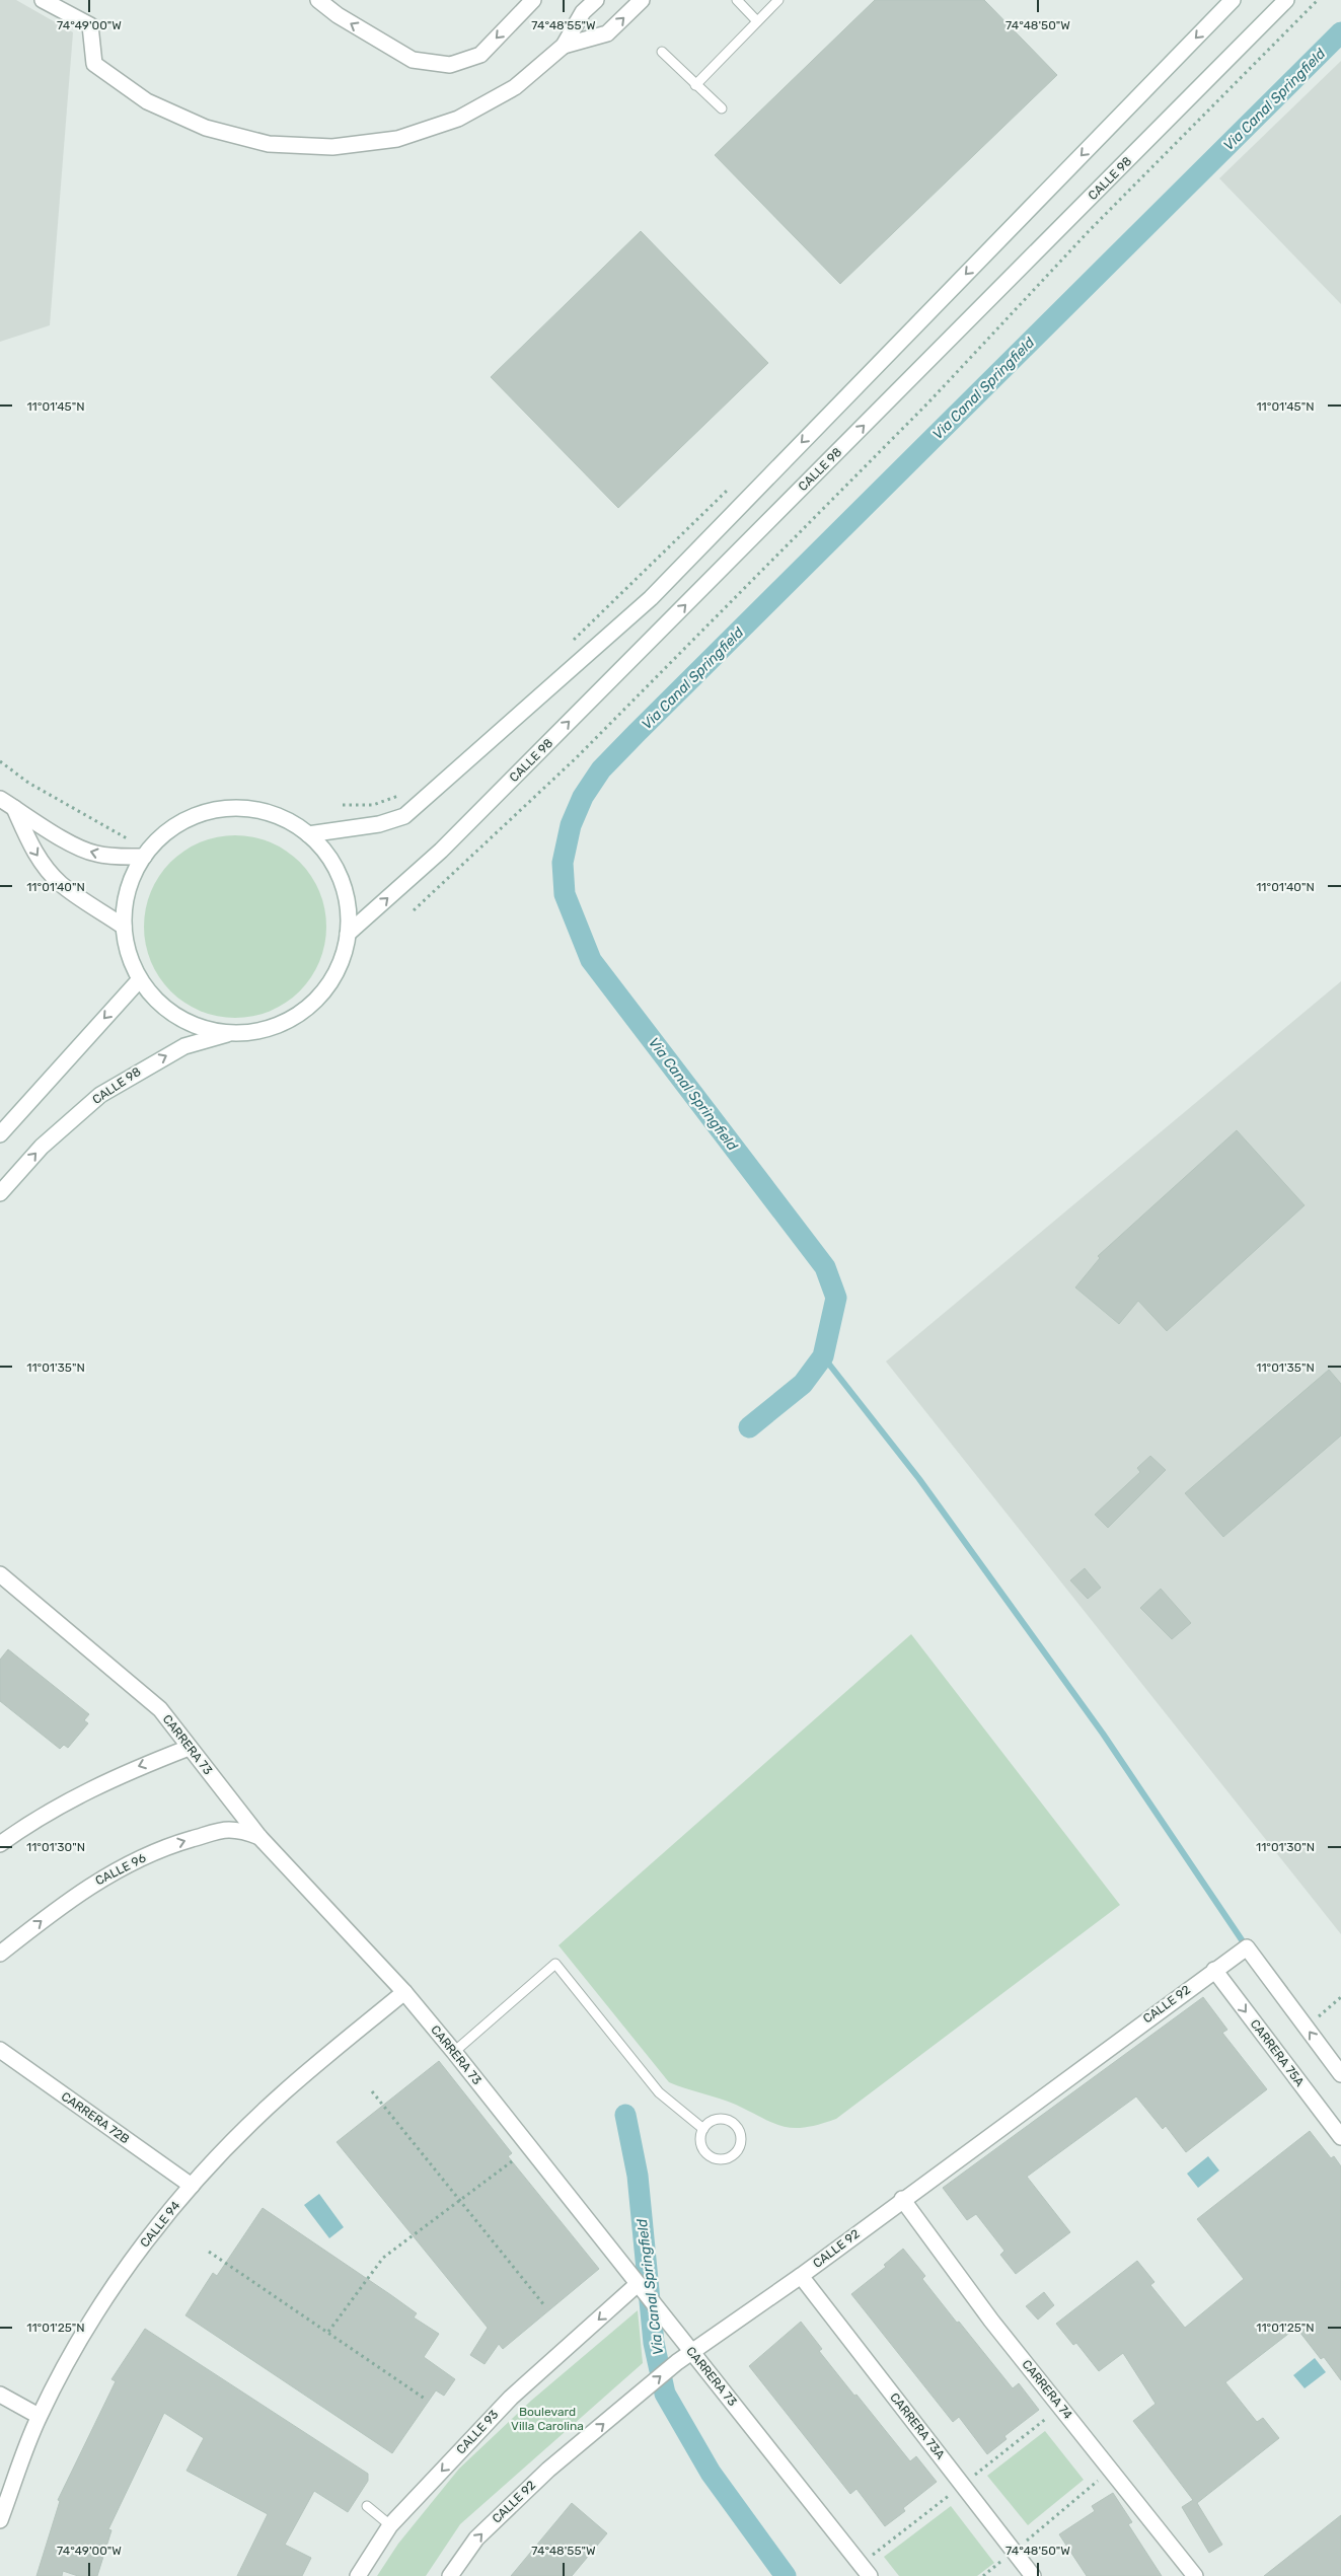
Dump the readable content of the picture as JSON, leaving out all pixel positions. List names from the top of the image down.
{
  "streets": {
    "street": [
      "CALLE 98",
      "CARRERA 73",
      "CALLE 96",
      "CALLE 92",
      "CARRERA 75A",
      "CARRERA 72B",
      "CALLE 94",
      "CARRERA 74",
      "CARRERA 73A",
      "CALLE 93"
    ]
  },
  "crossings": [
    ["CARRERA 73", "CALLE 96"],
    ["CARRERA 73", "CALLE 92"],
    ["CARRERA 73", "CALLE 94"],
    ["CARRERA 73", "CALLE 93"],
    ["CALLE 92", "CARRERA 75A"],
    ["CALLE 92", "CARRERA 74"],
    ["CALLE 92", "CARRERA 73A"],
    ["CARRERA 72B", "CALLE 94"]
  ],
  "one_way": ["CARRERA 75A", "CALLE 93"],
  "water": ["Via Canal Springfield"],
  "parks": ["Boulevard Villa Carolina"],
  "coordinates": [
    "74°49'00\"W",
    "74°48'55\"W",
    "74°48'50\"W",
    "11°01'45\"N",
    "11°01'40\"N",
    "11°01'35\"N",
    "11°01'30\"N",
    "11°01'25\"N"
  ]
}
